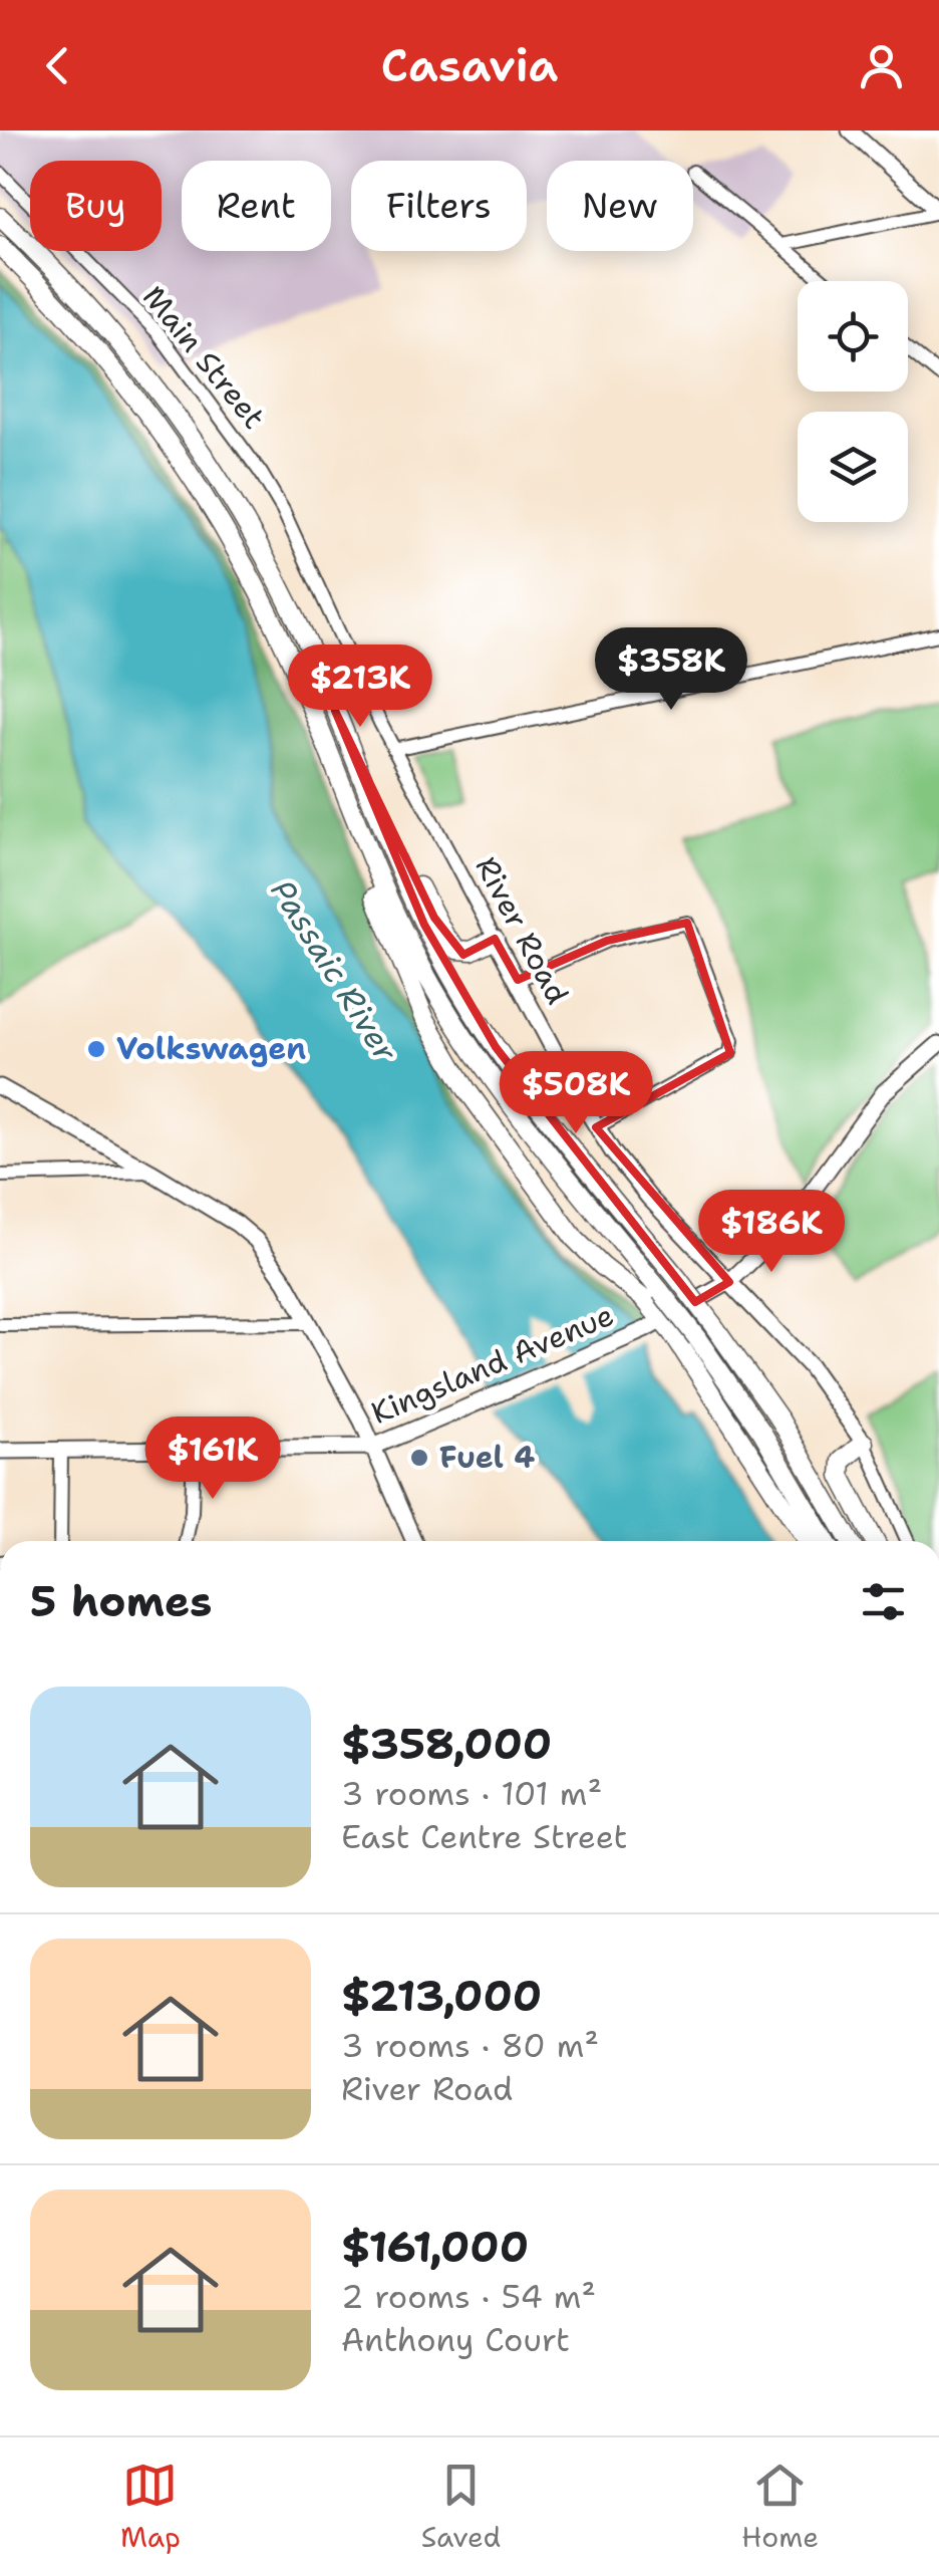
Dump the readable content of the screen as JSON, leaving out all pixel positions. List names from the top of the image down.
{
  "streets": {
    "main road": ["River Road", "Kingsland Avenue"],
    "street": ["Main Street"]
  },
  "crossings": [
    ["Main Street", "River Road"],
    ["River Road", "Kingsland Avenue"]
  ],
  "water": ["Passaic River"],
  "places": ["Volkswagen", "Fuel 4"],
  "page": {
    "header": "Casavia",
    "chip": [
      "Buy",
      "Rent",
      "Filters",
      "New"
    ],
    "price": [
      "$358K",
      "$213K",
      "$508K",
      "$186K",
      "$161K"
    ],
    "heading": "5 homes",
    "list": [
      {
        "name": "$358,000",
        "note": "3 rooms · 101 m² · East Centre Street"
      },
      {
        "name": "$213,000",
        "note": "3 rooms · 80 m² · River Road"
      },
      {
        "name": "$161,000",
        "note": "2 rooms · 54 m² · Anthony Court"
      }
    ],
    "tabs": ["Map", "Saved", "Home"]
  }
}
